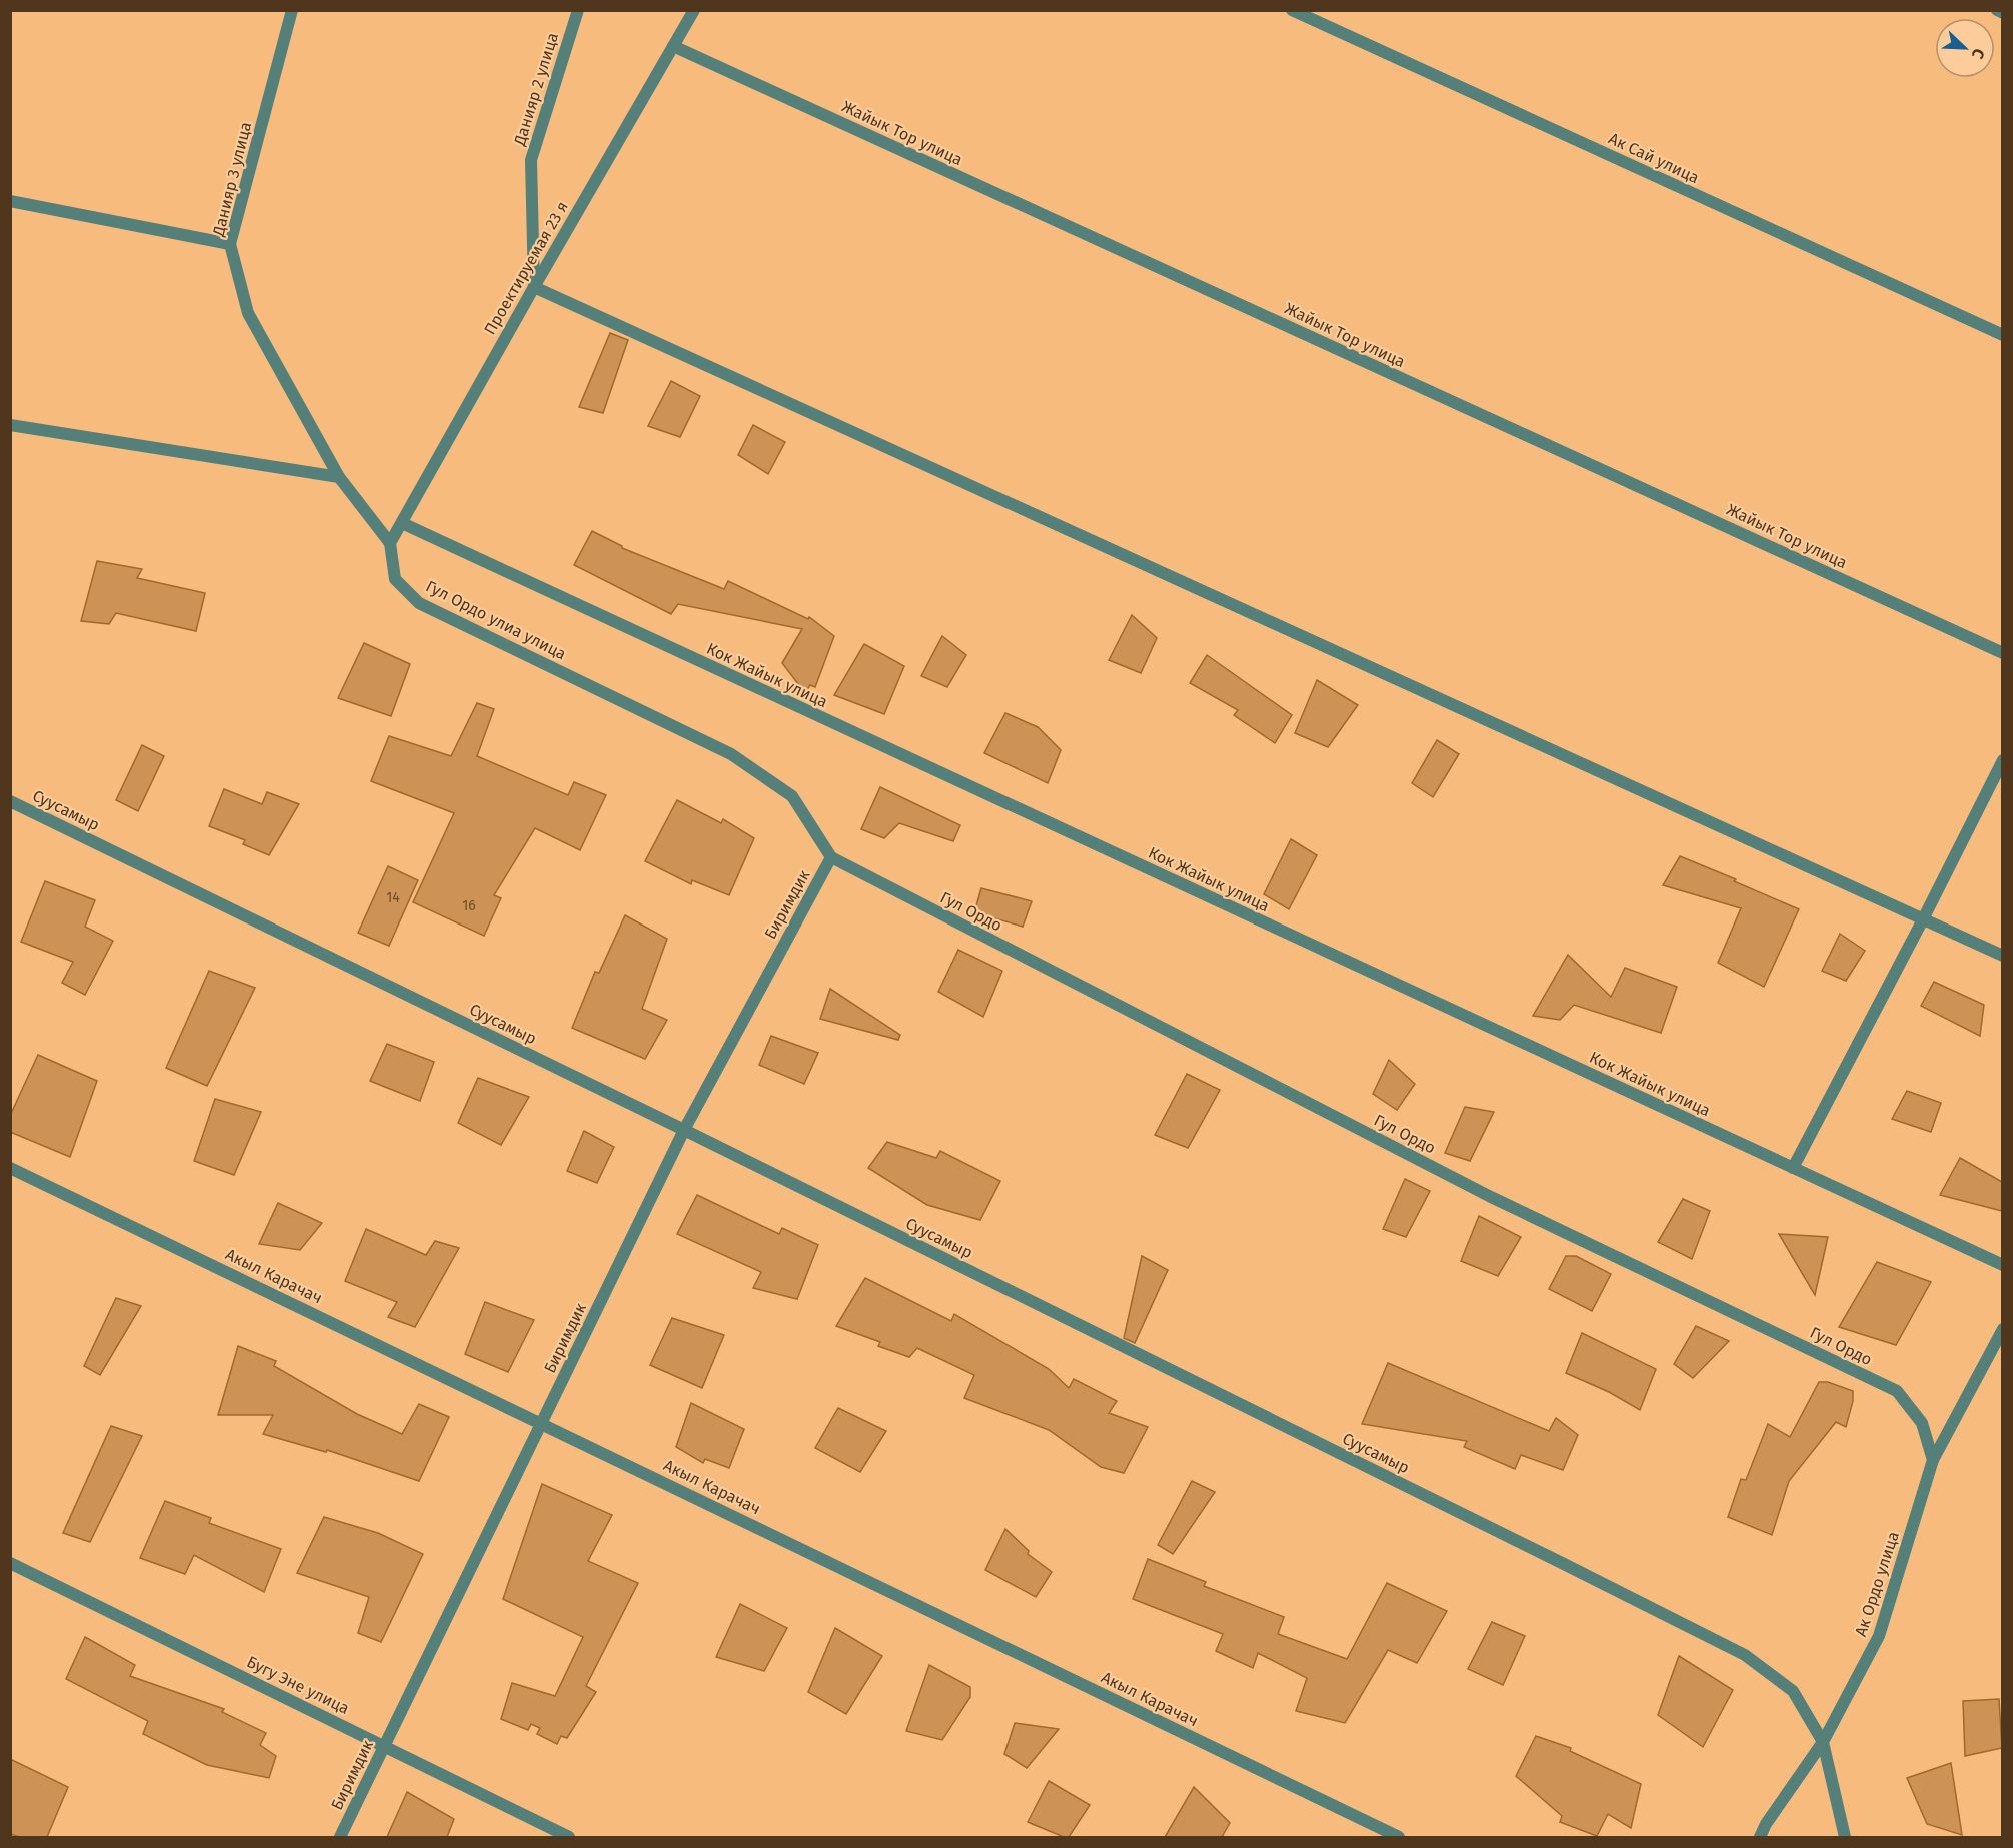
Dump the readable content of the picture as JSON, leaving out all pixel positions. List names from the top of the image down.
{
  "streets": {
    "street": [
      "Данияр 2 улица",
      "Жайык Тор улица",
      "Ак Сай улица",
      "Данияр 3 улица",
      "Проектируемая 23 я",
      "Гул Ордо улиа улица",
      "Кок Жайык улица",
      "Суусамыр",
      "Биримдик",
      "Гул Ордо",
      "Акыл Карачач",
      "Ак Ордо улица",
      "Бугу Эне улица"
    ]
  },
  "crossings": [
    ["Данияр 2 улица", "Проектируемая 23 я"],
    ["Жайык Тор улица", "Проектируемая 23 я"],
    ["Проектируемая 23 я", "Гул Ордо улиа улица"],
    ["Проектируемая 23 я", "Кок Жайык улица"],
    ["Гул Ордо улиа улица", "Биримдик"],
    ["Гул Ордо улиа улица", "Гул Ордо"],
    ["Суусамыр", "Биримдик"],
    ["Суусамыр", "Ак Ордо улица"],
    ["Биримдик", "Гул Ордо"],
    ["Биримдик", "Акыл Карачач"],
    ["Биримдик", "Бугу Эне улица"],
    ["Гул Ордо", "Ак Ордо улица"]
  ],
  "house_numbers": ["14", "16"],
  "north": "bottom right"
}
